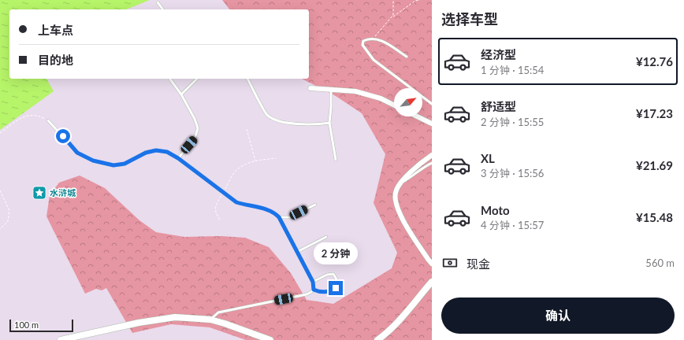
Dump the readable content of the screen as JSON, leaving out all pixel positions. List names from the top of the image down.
{
  "places": {
    "place": ["水浒城"]
  },
  "scale_bar": "100 m",
  "north": "top right",
  "page": {
    "heading": "选择车型",
    "banner": ["上车点", "目的地"],
    "list": [
      {
        "name": "经济型",
        "note": "1 分钟 · 15:54",
        "value": "¥12.76"
      },
      {
        "name": "舒适型",
        "note": "2 分钟 · 15:55",
        "value": "¥17.23"
      },
      {
        "name": "XL",
        "note": "3 分钟 · 15:56",
        "value": "¥21.69"
      },
      {
        "name": "Moto",
        "note": "4 分钟 · 15:57",
        "value": "¥15.48"
      }
    ],
    "bubble": "2 分钟",
    "pay": ["现金", "560 m"],
    "buttons": "确认",
    "scale": "100 m"
  }
}
